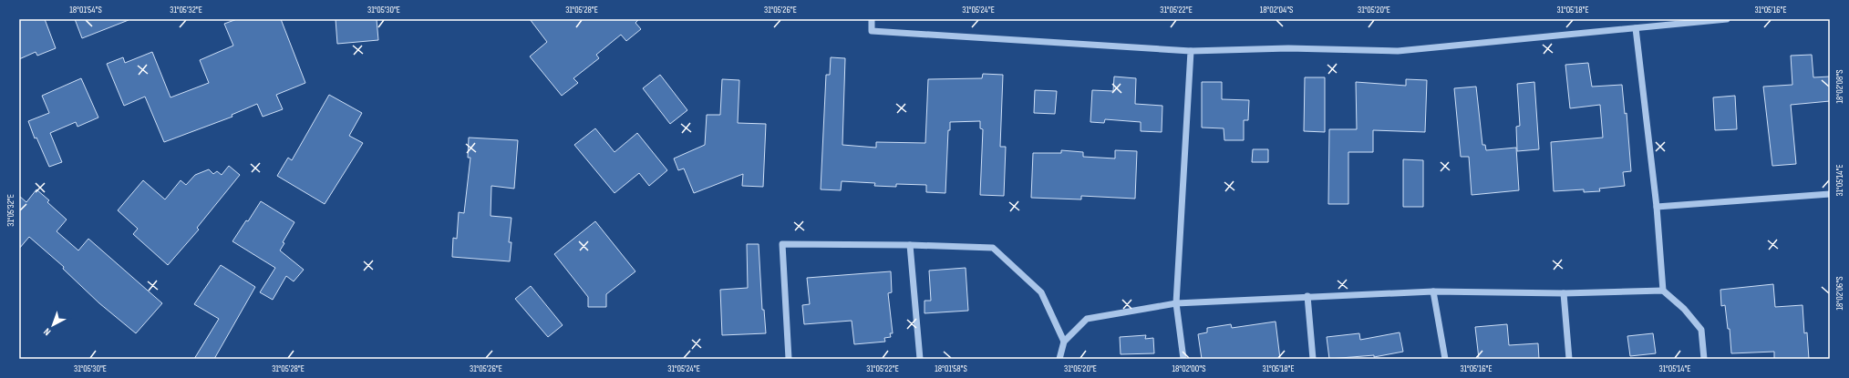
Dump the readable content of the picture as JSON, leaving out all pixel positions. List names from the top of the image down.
{
  "north": "bottom left",
  "coordinates": [
    "18°01'54\"S",
    "31°05'32\"E",
    "31°05'30\"E",
    "31°05'28\"E",
    "31°05'26\"E",
    "31°05'24\"E",
    "31°05'22\"E",
    "18°02'04\"S",
    "31°05'20\"E",
    "31°05'18\"E",
    "31°05'16\"E",
    "18°02'08\"S",
    "31°05'14\"E",
    "18°02'06\"S",
    "18°01'58\"S",
    "18°02'00\"S"
  ]
}
